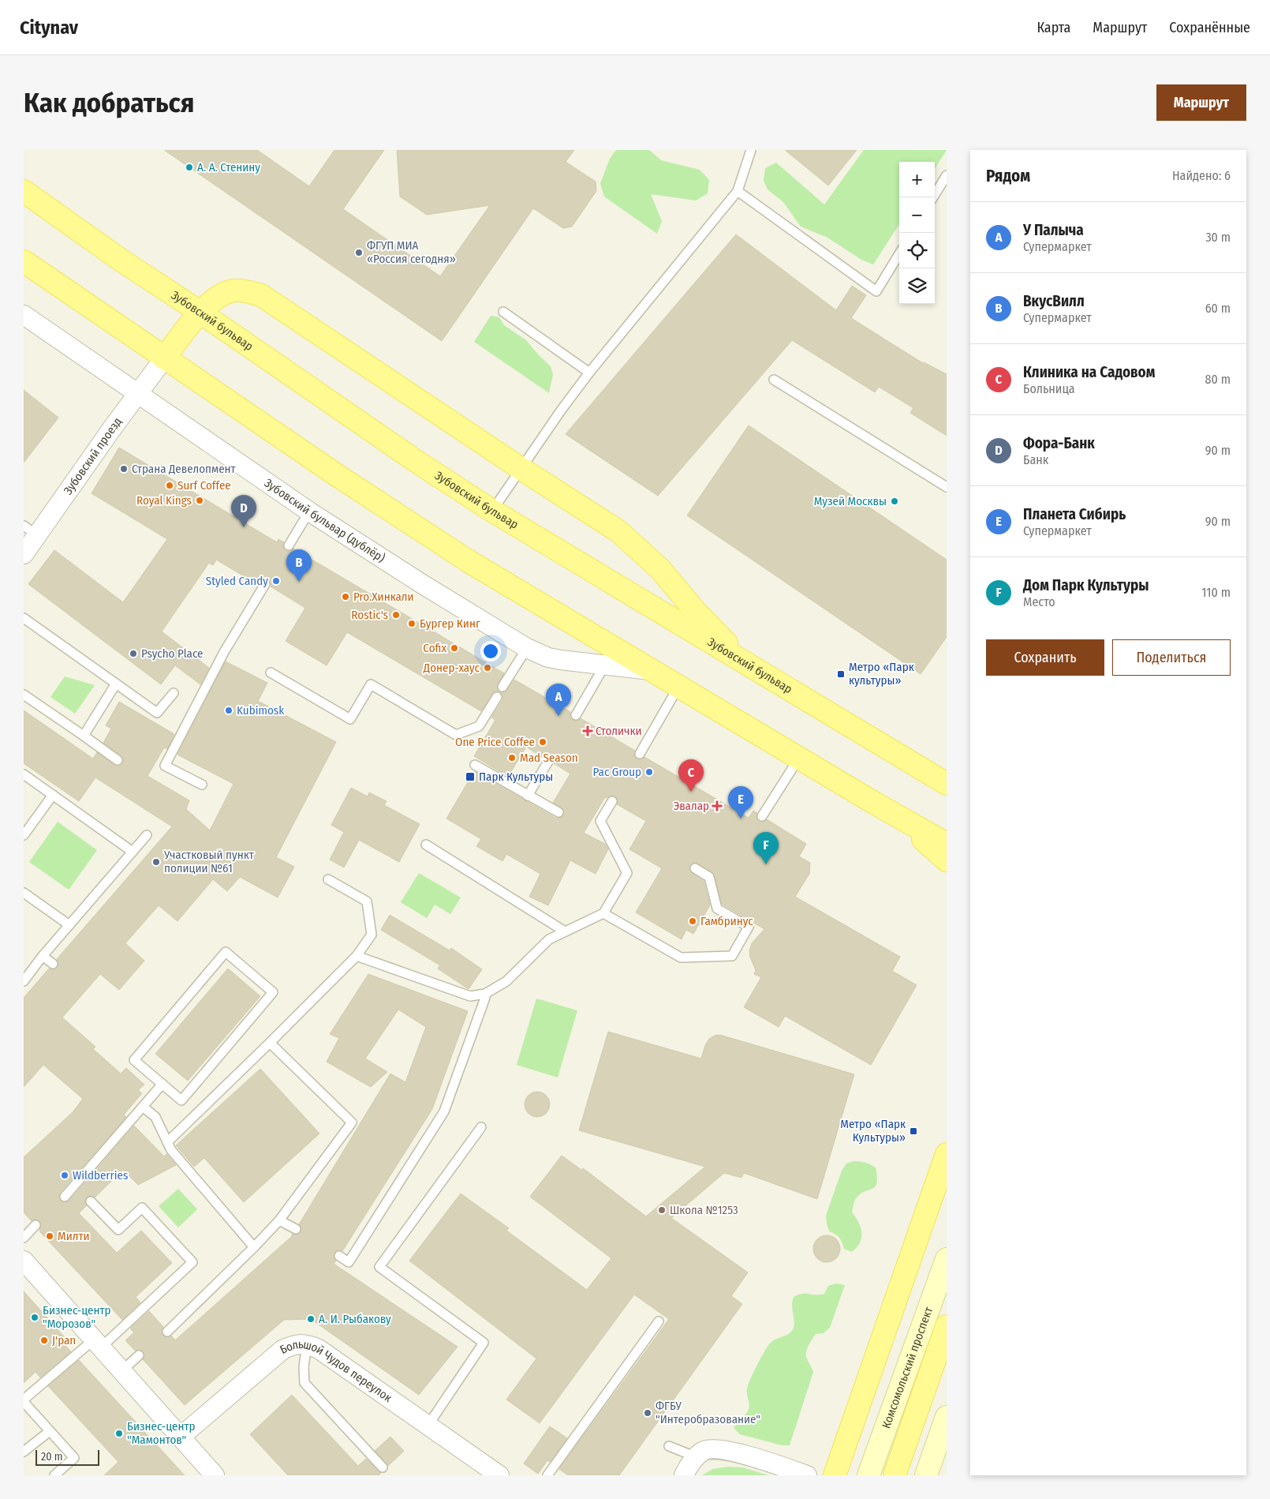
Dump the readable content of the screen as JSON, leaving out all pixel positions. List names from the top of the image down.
{
  "streets": {
    "main road": ["Зубовский бульвар", "Комсомольский проспект"],
    "street": ["Зубовский проезд", "Зубовский бульвар (дублёр)", "Большой Чудов переулок"]
  },
  "crossings": [
    ["Зубовский проезд", "Зубовский бульвар (дублёр)"]
  ],
  "places": {
    "other": [
      "А. А. Стенину",
      "ФГУП МИА «Россия сегодня»",
      "Страна Девелопмент",
      "Surf Coffee",
      "Royal Kings",
      "Музей Москвы",
      "Styled Candy",
      "Pro.Хинкали",
      "Rostic's",
      "Бургер Кинг",
      "Cofix",
      "Psycho Place",
      "Донер-хаус",
      "Kubimosk",
      "One Price Coffee",
      "Mad Season",
      "Pac Group",
      "Участковый пункт полиции №61",
      "Гамбринус",
      "Wildberries",
      "Школа №1253",
      "Милти",
      "Бизнес-центр \"Морозов\"",
      "А. И. Рыбакову",
      "J'pan",
      "ФГБУ \"Интеробразование\"",
      "Бизнес-центр \"Мамонтов\""
    ],
    "transit": ["Метро «Парк культуры»", "Парк Культуры", "Метро «Парк Культуры»"],
    "health": ["Столички", "Эвалар"]
  },
  "scale_bar": "20 m",
  "page": {
    "header": "Citynav",
    "nav": ["Карта", "Маршрут", "Сохранённые"],
    "buttons": [
      "Маршрут",
      ["Сохранить", "Поделиться"]
    ],
    "title": "Как добраться",
    "heading": ["Рядом", "Найдено: 6"],
    "map_buttons": ["+", "−"],
    "list": [
      {
        "mark": "A",
        "name": "У Палыча",
        "note": "Супермаркет",
        "value": "30 m"
      },
      {
        "mark": "B",
        "name": "ВкусВилл",
        "note": "Супермаркет",
        "value": "60 m"
      },
      {
        "mark": "C",
        "name": "Клиника на Садовом",
        "note": "Больница",
        "value": "80 m"
      },
      {
        "mark": "D",
        "name": "Фора-Банк",
        "note": "Банк",
        "value": "90 m"
      },
      {
        "mark": "E",
        "name": "Планета Сибирь",
        "note": "Супермаркет",
        "value": "90 m"
      },
      {
        "mark": "F",
        "name": "Дом Парк Культуры",
        "note": "Место",
        "value": "110 m"
      }
    ],
    "pins": [
      "D",
      "B",
      "A",
      "C",
      "E",
      "F"
    ],
    "scale": "20 m"
  }
}
